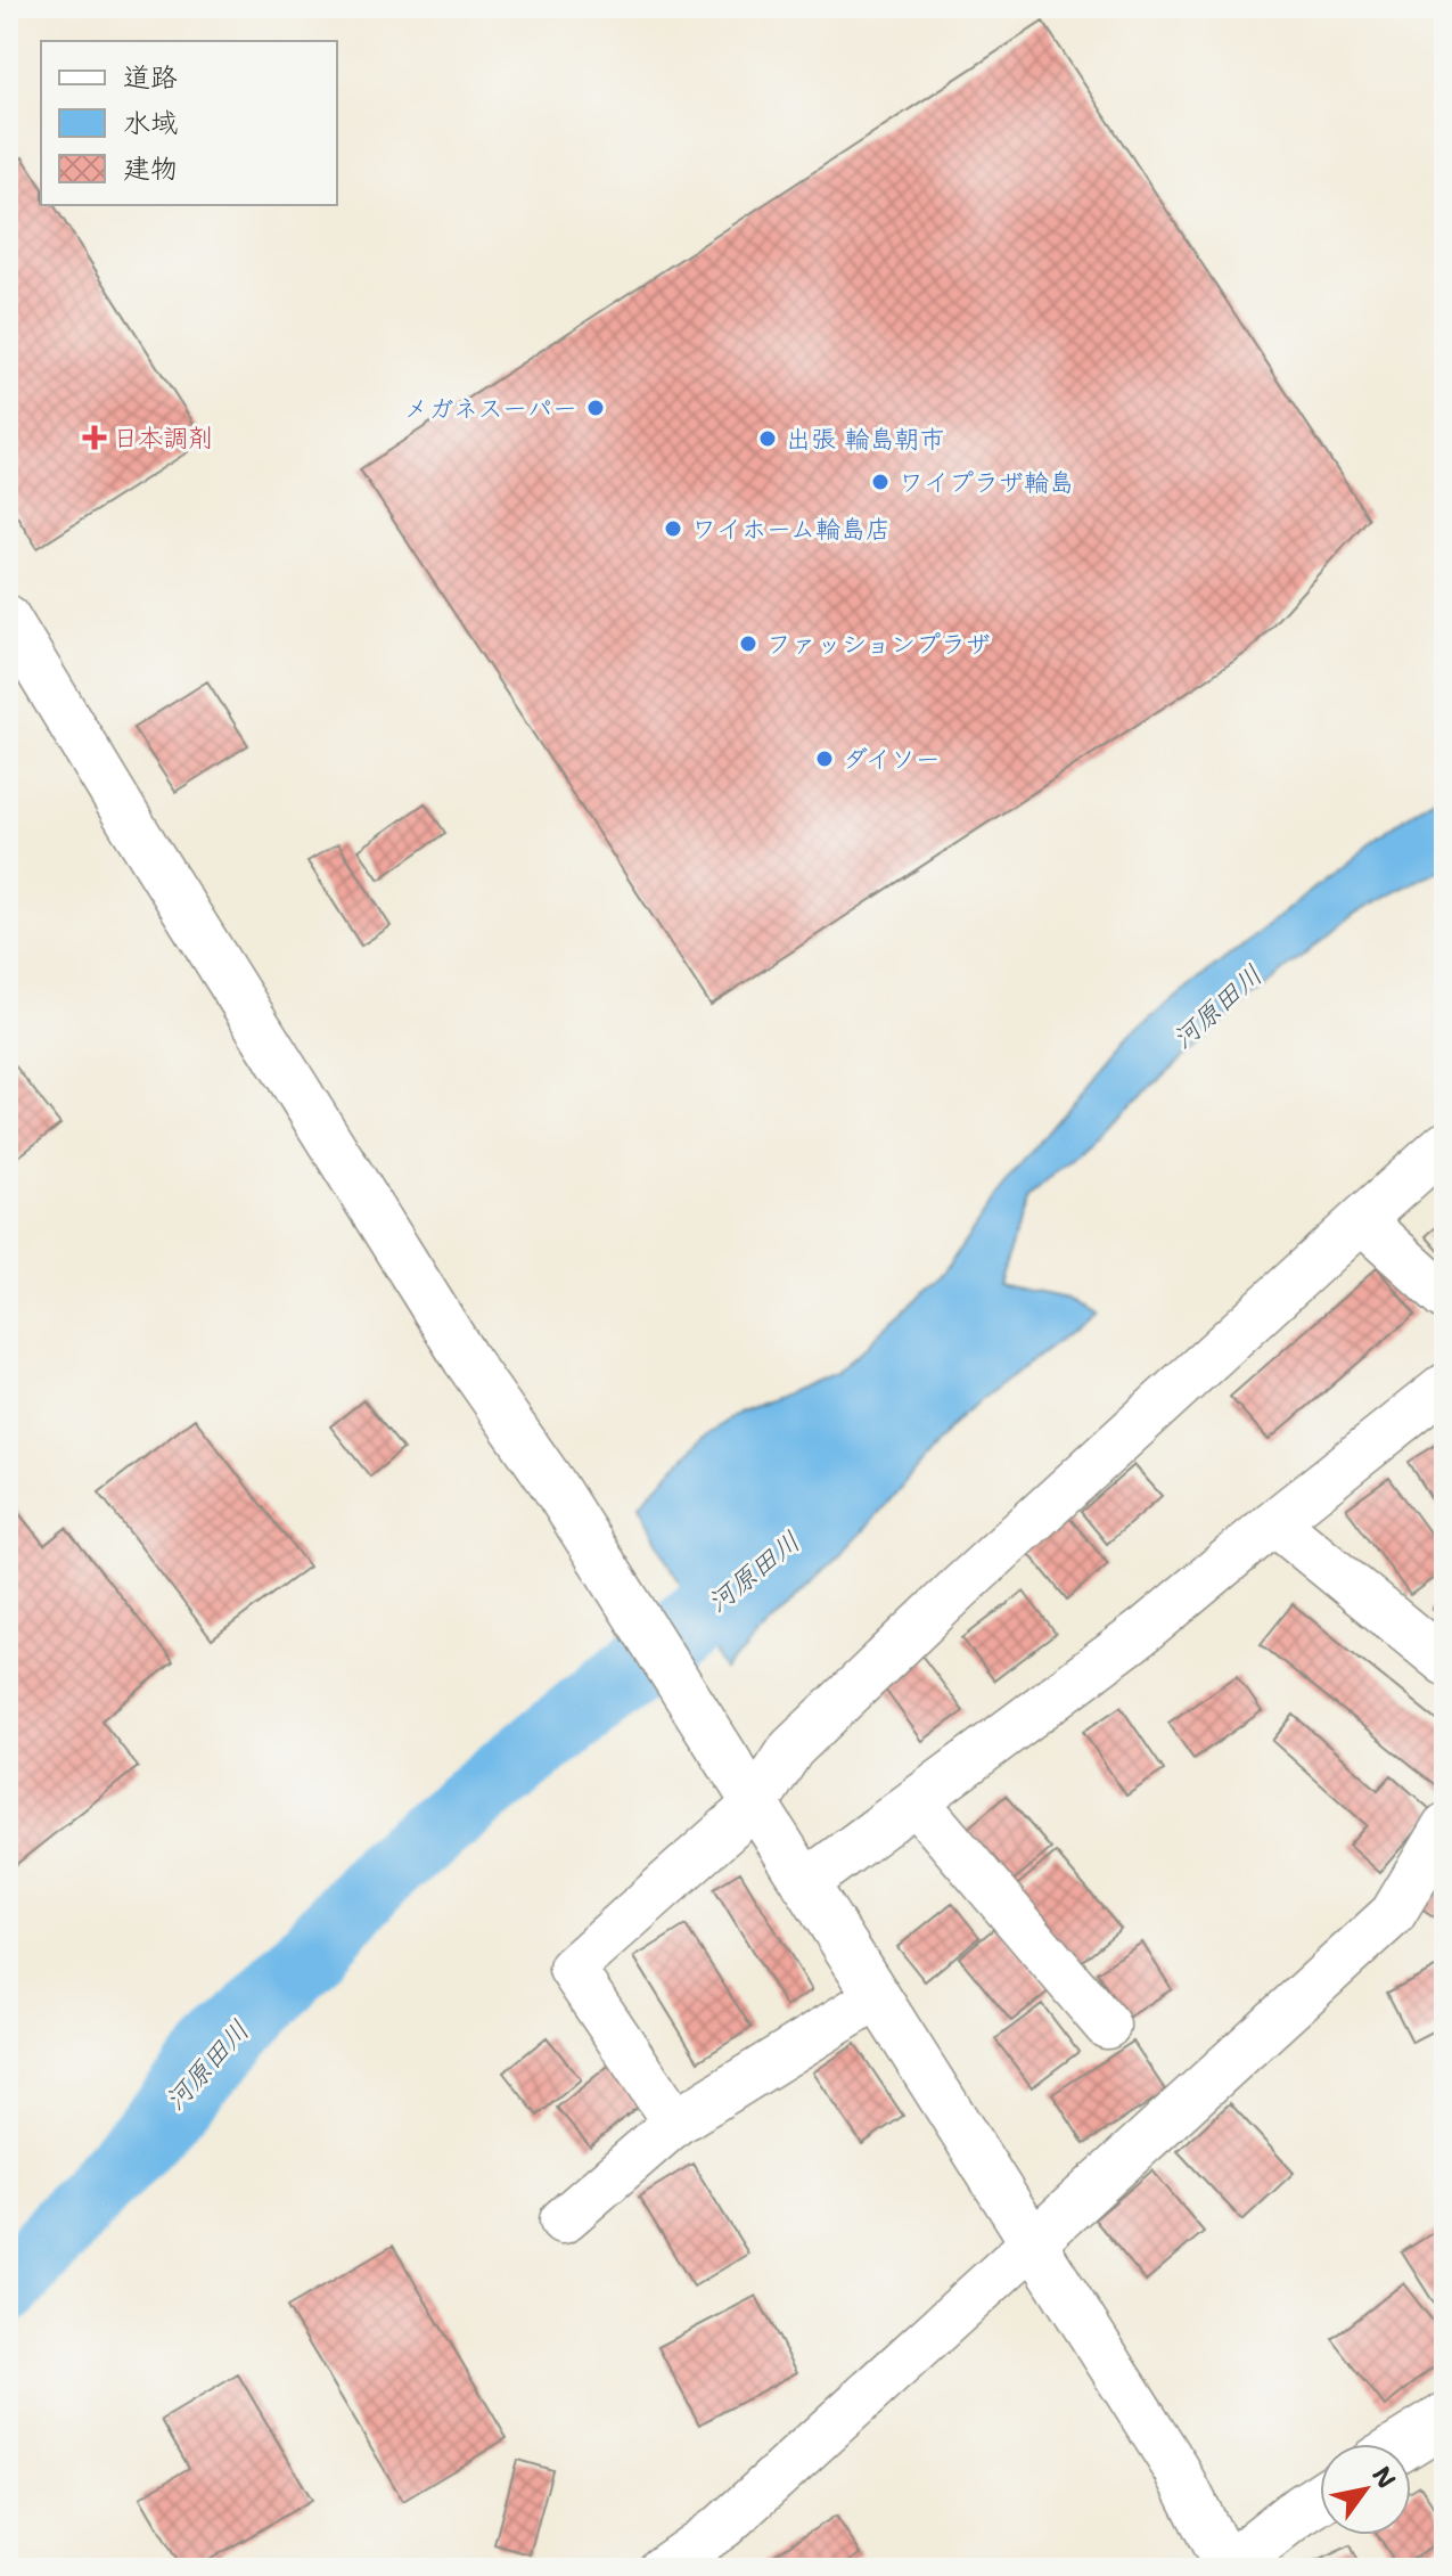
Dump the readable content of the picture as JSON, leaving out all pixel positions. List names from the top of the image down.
{
  "water": ["河原田川"],
  "places": {
    "other": [
      "メガネスーパー",
      "出張 輪島朝市",
      "ワイプラザ輪島",
      "ワイホーム輪島店",
      "ファッションプラザ",
      "ダイソー"
    ],
    "health": ["日本調剤"]
  },
  "legend": ["道路", "水域", "建物"],
  "north": "top right"
}
